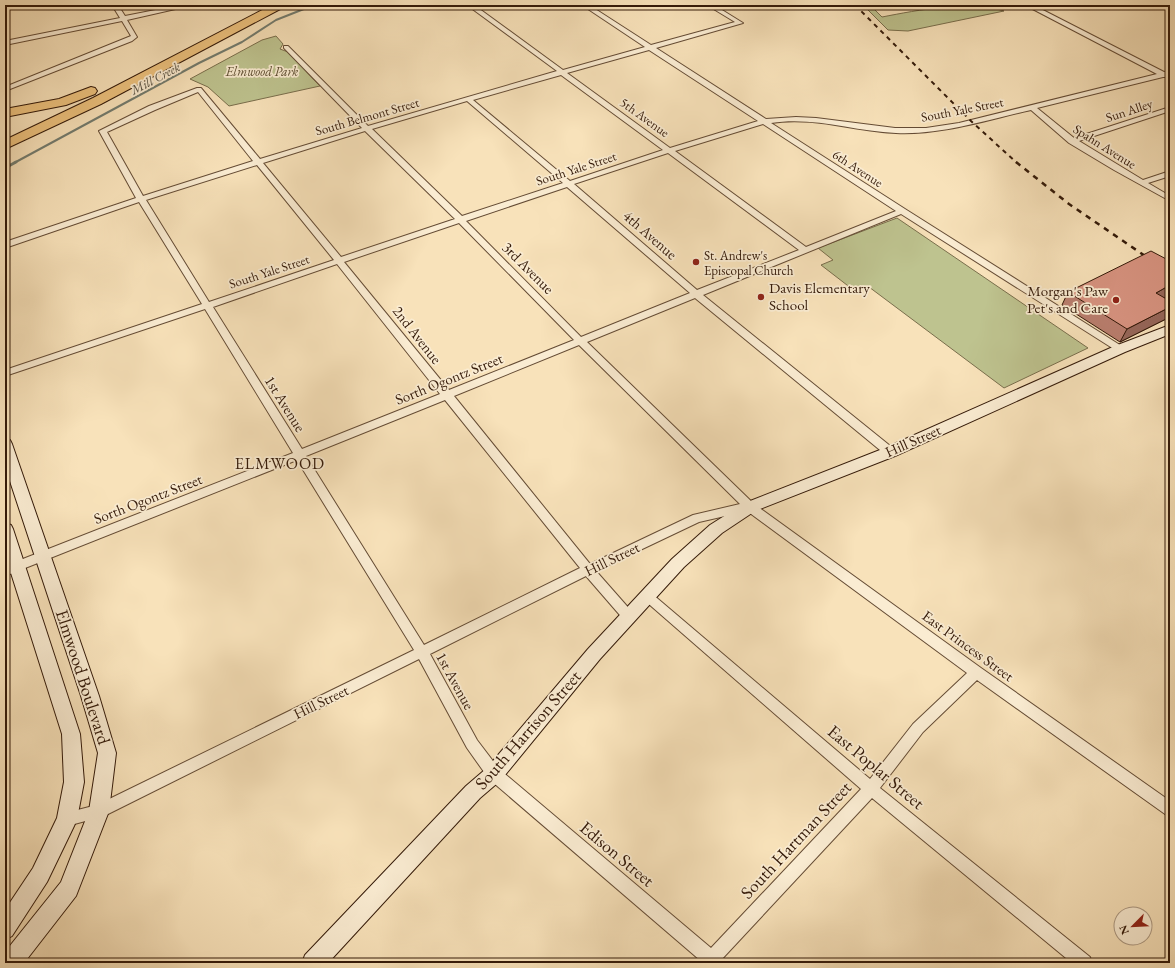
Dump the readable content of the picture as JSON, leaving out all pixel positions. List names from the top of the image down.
{
  "streets": {
    "main road": ["Hill Street", "Elmwood Boulevard", "South Harrison Street"],
    "street": [
      "South Yale Street",
      "Sun Alley",
      "South Belmont Street",
      "5th Avenue",
      "Spahn Avenue",
      "6th Avenue",
      "4th Avenue",
      "3rd Avenue",
      "2nd Avenue",
      "Sorth Ogontz Street",
      "1st Avenue",
      "East Princess Street",
      "East Poplar Street",
      "South Hartman Street",
      "Edison Street"
    ]
  },
  "crossings": [
    ["South Yale Street", "5th Avenue"],
    ["South Yale Street", "Spahn Avenue"],
    ["South Yale Street", "6th Avenue"],
    ["South Yale Street", "4th Avenue"],
    ["South Yale Street", "3rd Avenue"],
    ["South Yale Street", "2nd Avenue"],
    ["South Yale Street", "1st Avenue"],
    ["Sun Alley", "Spahn Avenue"],
    ["South Belmont Street", "5th Avenue"],
    ["South Belmont Street", "6th Avenue"],
    ["South Belmont Street", "4th Avenue"],
    ["South Belmont Street", "3rd Avenue"],
    ["South Belmont Street", "2nd Avenue"],
    ["South Belmont Street", "1st Avenue"],
    ["5th Avenue", "Sorth Ogontz Street"],
    ["6th Avenue", "Sorth Ogontz Street"],
    ["6th Avenue", "Hill Street"],
    ["4th Avenue", "Sorth Ogontz Street"],
    ["4th Avenue", "Hill Street"],
    ["3rd Avenue", "Sorth Ogontz Street"],
    ["3rd Avenue", "Hill Street"],
    ["3rd Avenue", "East Princess Street"],
    ["3rd Avenue", "South Harrison Street"],
    ["2nd Avenue", "Sorth Ogontz Street"],
    ["2nd Avenue", "1st Avenue"],
    ["2nd Avenue", "Hill Street"],
    ["2nd Avenue", "South Harrison Street"],
    ["Sorth Ogontz Street", "1st Avenue"],
    ["Sorth Ogontz Street", "Elmwood Boulevard"],
    ["1st Avenue", "Hill Street"],
    ["1st Avenue", "South Harrison Street"],
    ["1st Avenue", "Edison Street"],
    ["Hill Street", "East Princess Street"],
    ["Hill Street", "Elmwood Boulevard"],
    ["Hill Street", "South Harrison Street"],
    ["East Princess Street", "South Harrison Street"],
    ["East Princess Street", "South Hartman Street"],
    ["South Harrison Street", "East Poplar Street"],
    ["South Harrison Street", "Edison Street"],
    ["East Poplar Street", "South Hartman Street"],
    ["South Hartman Street", "Edison Street"]
  ],
  "districts": ["ELMWOOD"],
  "water": ["Mill Creek"],
  "parks": ["Elmwood Park"],
  "places": ["St. Andrew's Episcopal Church", "Davis Elementary School", "Morgan's Paw Pet's and Care"],
  "north": "bottom left"
}
